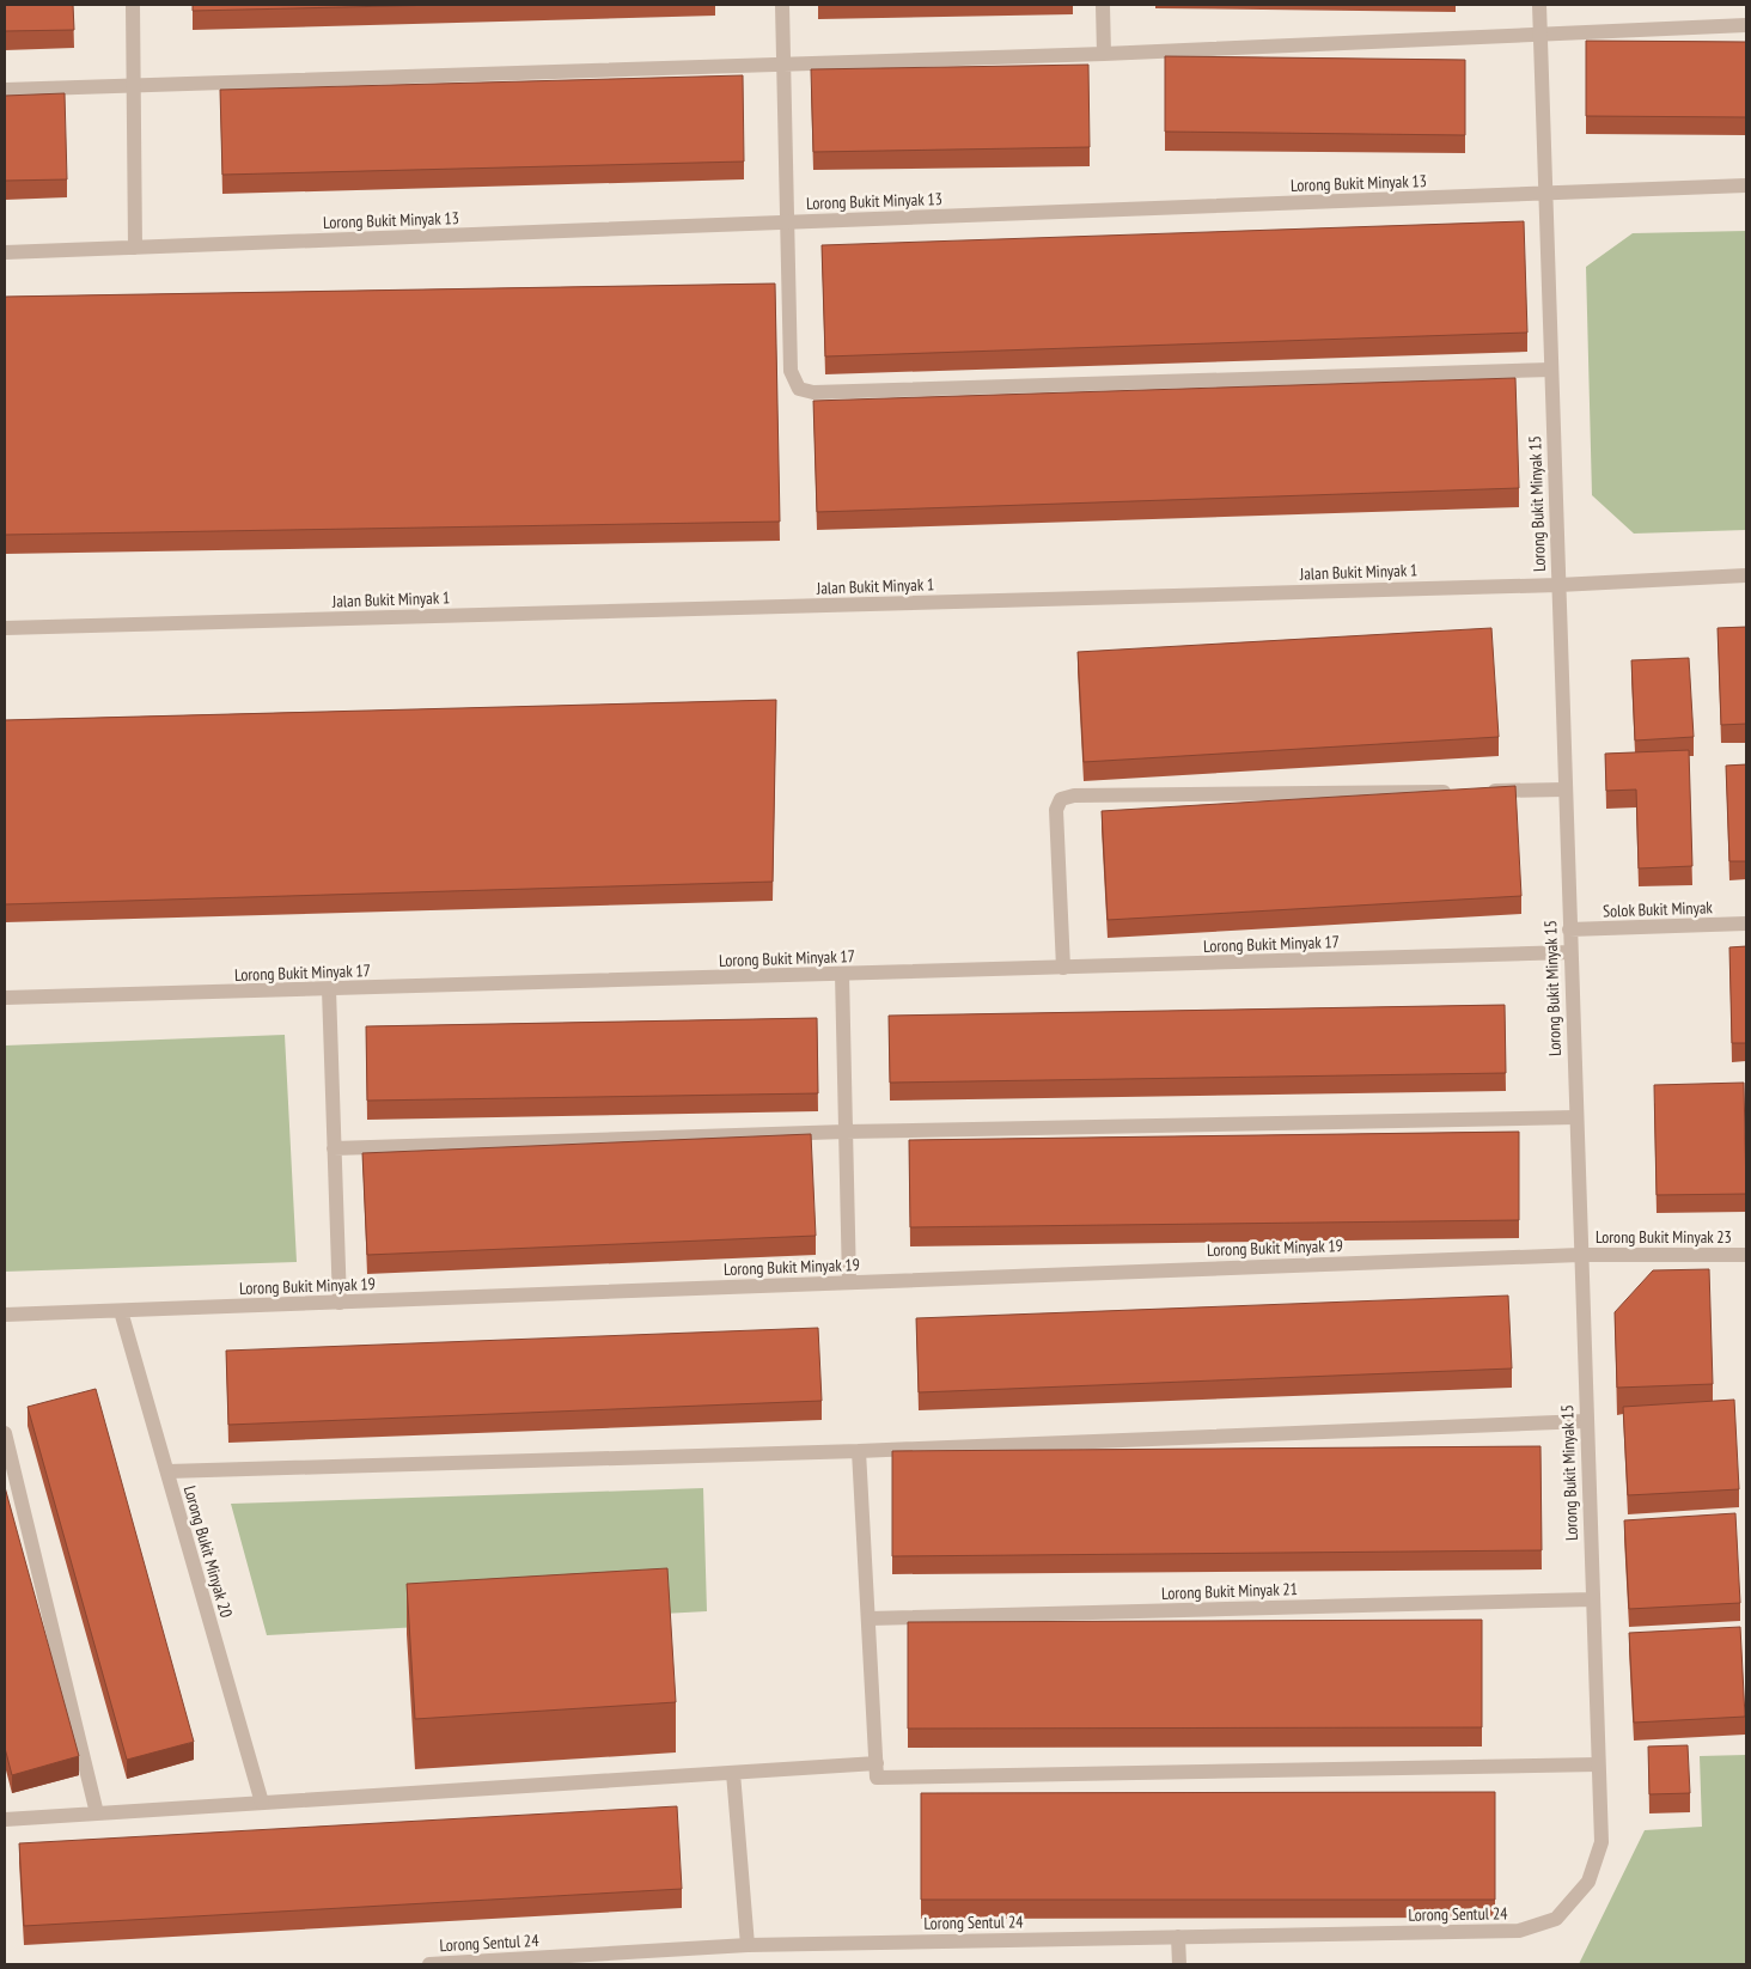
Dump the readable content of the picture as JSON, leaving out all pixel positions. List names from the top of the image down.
{
  "streets": {
    "street": [
      "Lorong Bukit Minyak 13",
      "Lorong Bukit Minyak 15",
      "Jalan Bukit Minyak 1",
      "Solok Bukit Minyak",
      "Lorong Bukit Minyak 17",
      "Lorong Bukit Minyak 23",
      "Lorong Bukit Minyak 19",
      "Lorong Bukit Minyak 20",
      "Lorong Bukit Minyak 21",
      "Lorong Sentul 24"
    ]
  },
  "crossings": [
    ["Lorong Bukit Minyak 13", "Lorong Bukit Minyak 15"],
    ["Lorong Bukit Minyak 15", "Jalan Bukit Minyak 1"],
    ["Lorong Bukit Minyak 15", "Solok Bukit Minyak"],
    ["Lorong Bukit Minyak 15", "Lorong Bukit Minyak 17"],
    ["Lorong Bukit Minyak 15", "Lorong Bukit Minyak 23"],
    ["Lorong Bukit Minyak 15", "Lorong Bukit Minyak 19"],
    ["Lorong Bukit Minyak 15", "Lorong Bukit Minyak 21"],
    ["Lorong Bukit Minyak 15", "Lorong Sentul 24"],
    ["Lorong Bukit Minyak 23", "Lorong Bukit Minyak 19"],
    ["Lorong Bukit Minyak 19", "Lorong Bukit Minyak 20"]
  ]
}
